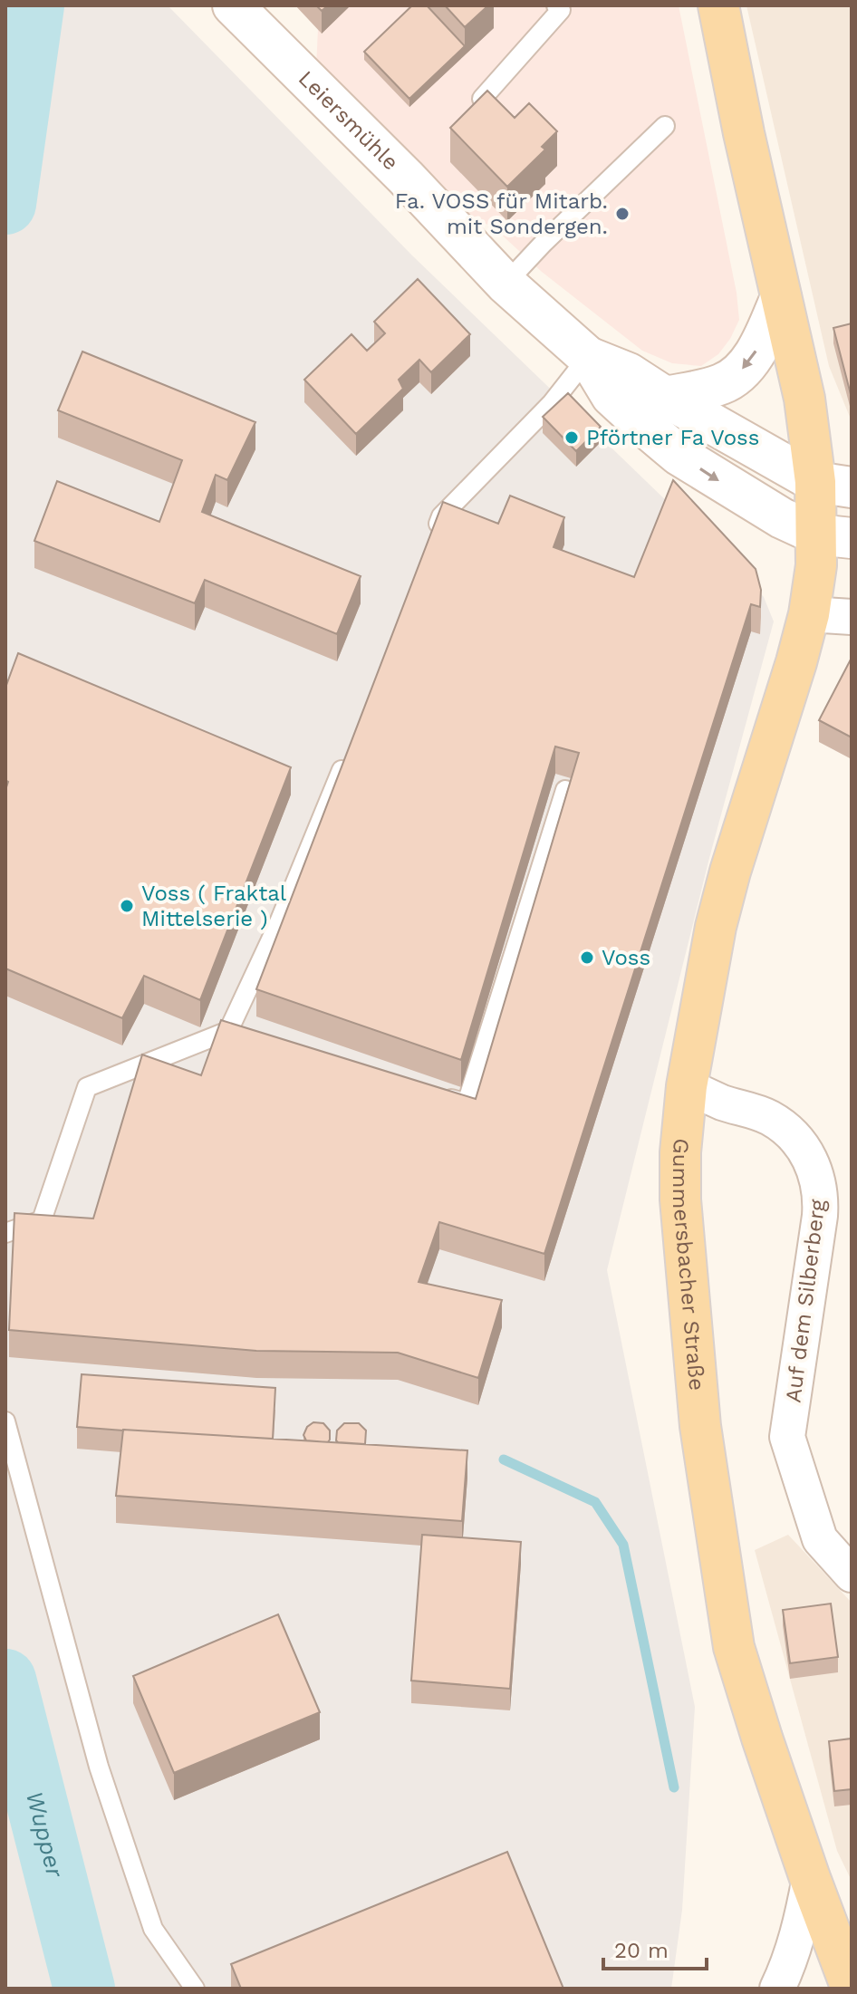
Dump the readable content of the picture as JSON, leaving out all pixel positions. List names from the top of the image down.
{
  "streets": {
    "main road": ["Leiersmühle", "Gummersbacher Straße"],
    "street": ["Auf dem Silberberg"]
  },
  "crossings": [
    ["Leiersmühle", "Gummersbacher Straße"],
    ["Gummersbacher Straße", "Auf dem Silberberg"]
  ],
  "water": ["Wupper"],
  "places": [
    "Fa. VOSS für Mitarb. mit Sondergen.",
    "Pförtner Fa Voss",
    "Voss ( Fraktal Mittelserie )",
    "Voss"
  ],
  "scale_bar": "20 m"
}
